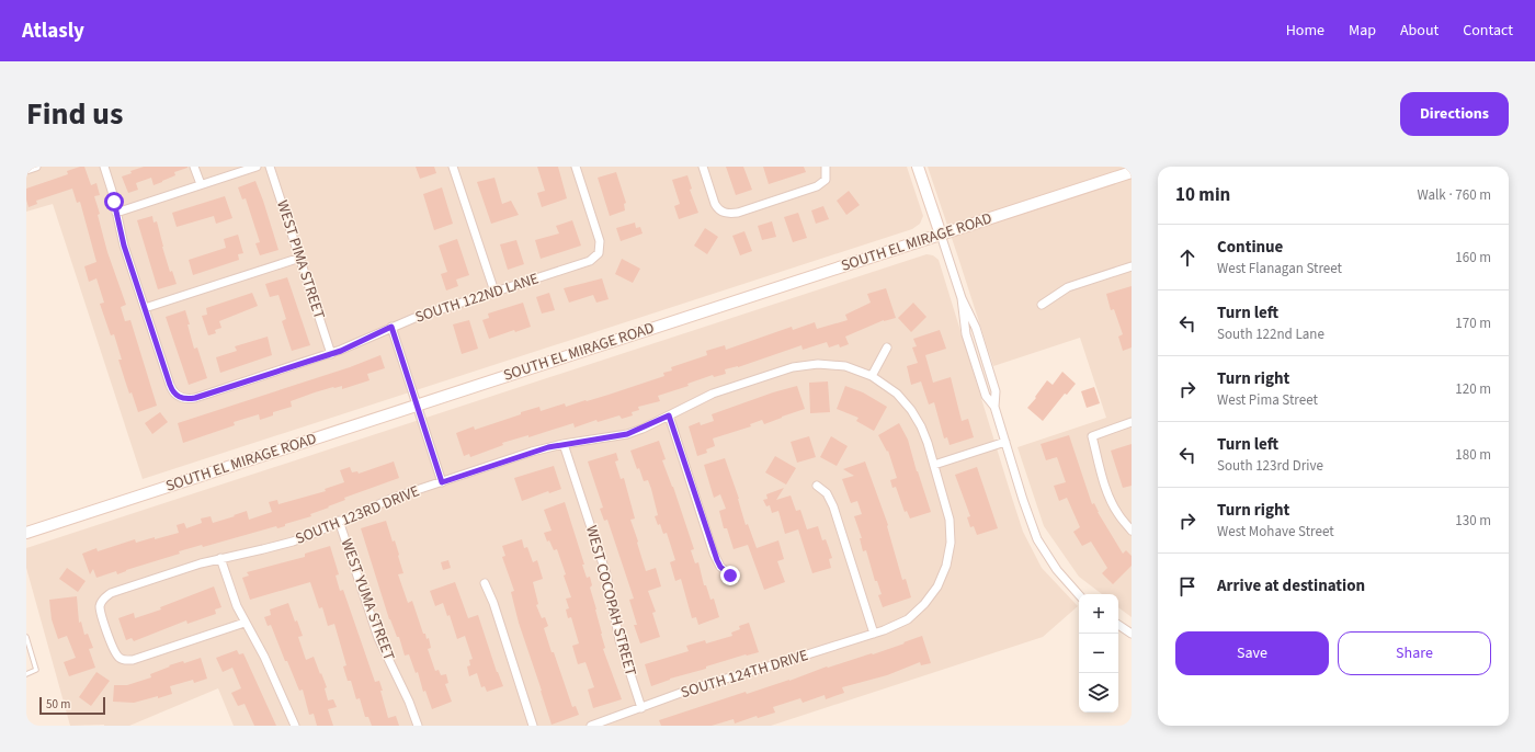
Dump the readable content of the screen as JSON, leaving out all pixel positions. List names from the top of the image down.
{
  "streets": {
    "main road": ["SOUTH EL MIRAGE ROAD"],
    "street": [
      "WEST PIMA STREET",
      "SOUTH 122ND LANE",
      "SOUTH 123RD DRIVE",
      "WEST YUMA STREET",
      "WEST COCOPAH STREET",
      "SOUTH 124TH DRIVE"
    ]
  },
  "crossings": [
    ["WEST PIMA STREET", "SOUTH 122ND LANE"],
    ["SOUTH 123RD DRIVE", "WEST YUMA STREET"],
    ["SOUTH 123RD DRIVE", "WEST COCOPAH STREET"],
    ["SOUTH 123RD DRIVE", "SOUTH 124TH DRIVE"],
    ["WEST COCOPAH STREET", "SOUTH 124TH DRIVE"]
  ],
  "scale_bar": "50 m",
  "page": {
    "header": "Atlasly",
    "nav": [
      "Home",
      "Map",
      "About",
      "Contact"
    ],
    "title": "Find us",
    "buttons": [
      "Directions",
      ["Save", "Share"]
    ],
    "heading": ["10 min", "Walk · 760 m"],
    "list": [
      ["Continue", "West Flanagan Street", "160 m"],
      ["Turn left", "South 122nd Lane", "170 m"],
      ["Turn right", "West Pima Street", "120 m"],
      ["Turn left", "South 123rd Drive", "180 m"],
      ["Turn right", "West Mohave Street", "130 m"],
      "Arrive at destination"
    ],
    "map_buttons": ["+", "−"],
    "scale": "50 m"
  }
}
